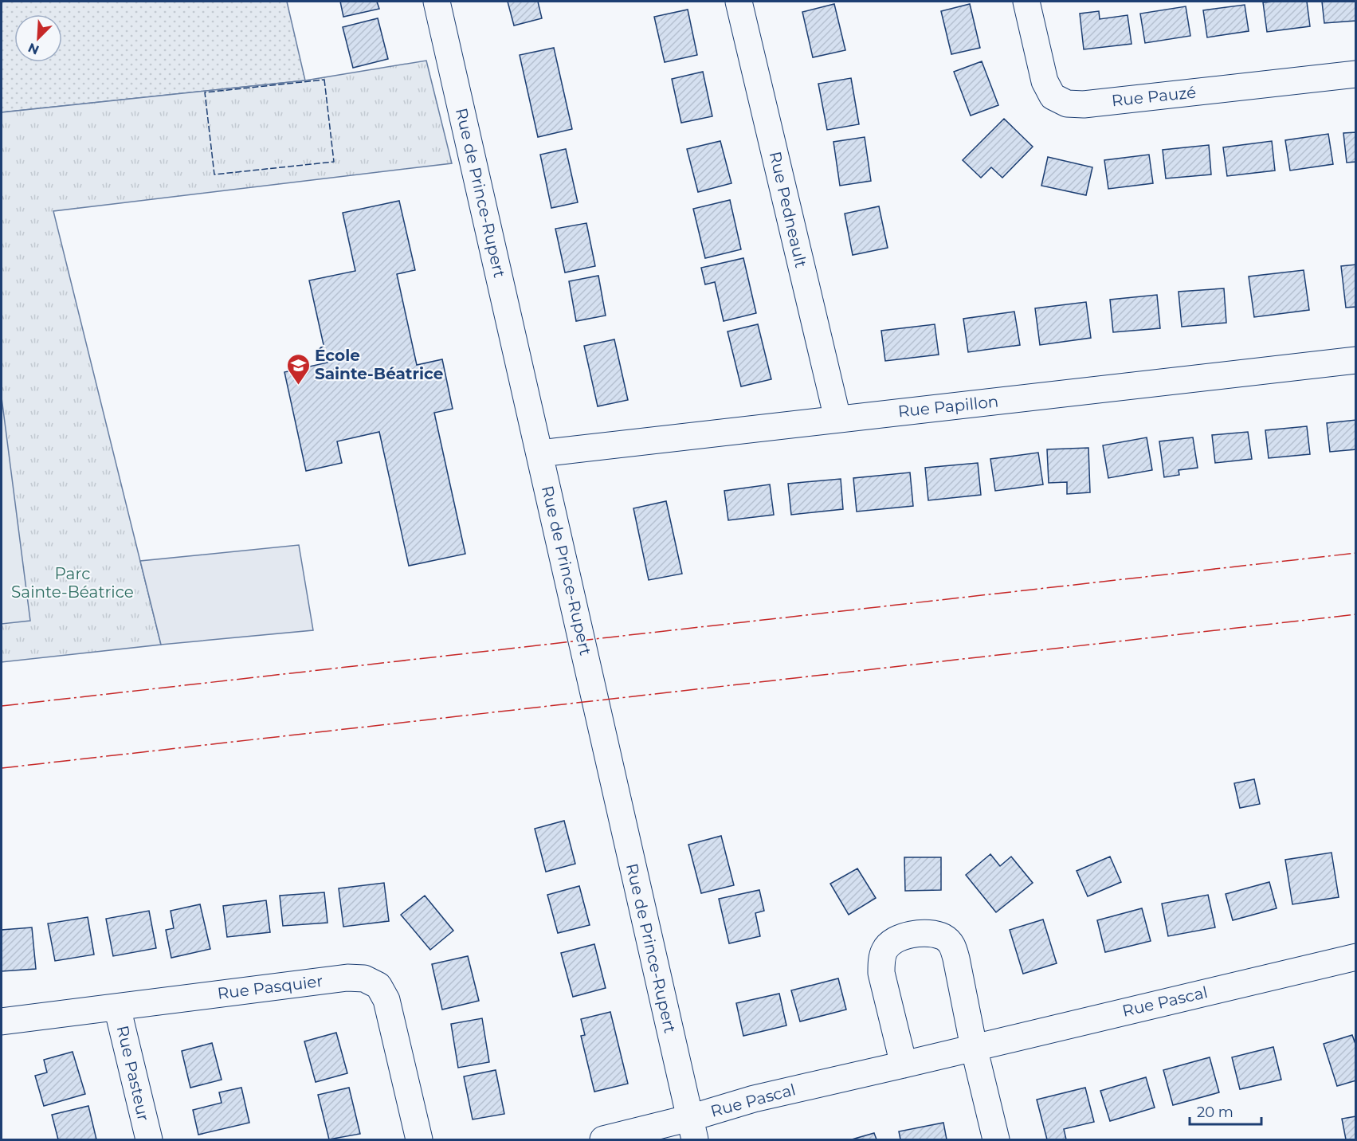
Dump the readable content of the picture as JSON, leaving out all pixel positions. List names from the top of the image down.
{
  "streets": {
    "street": [
      "Rue Pauzé",
      "Rue de Prince-Rupert",
      "Rue Pedneault",
      "Rue Papillon",
      "Rue Pasquier",
      "Rue Pascal",
      "Rue Pasteur"
    ]
  },
  "crossings": [
    ["Rue de Prince-Rupert", "Rue Papillon"],
    ["Rue de Prince-Rupert", "Rue Pascal"],
    ["Rue Pedneault", "Rue Papillon"],
    ["Rue Pasquier", "Rue Pasteur"]
  ],
  "parks": ["Parc Sainte-Béatrice"],
  "places": {
    "school or university": ["École Sainte-Béatrice"]
  },
  "scale_bar": "20 m",
  "north": "bottom left"
}
